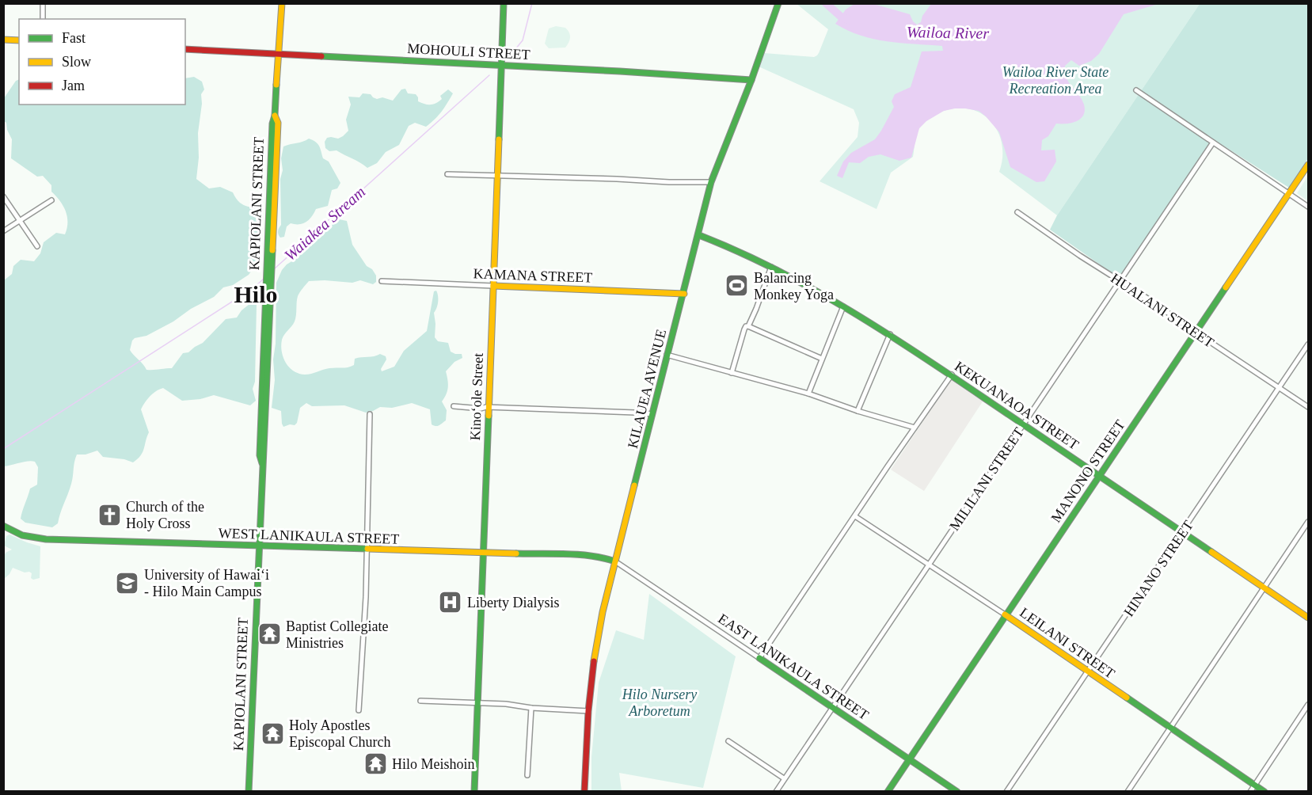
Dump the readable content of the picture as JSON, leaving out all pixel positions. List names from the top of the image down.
{
  "streets": {
    "street": [
      "MOHOULI STREET",
      "KAPIOLANI STREET",
      "KAMANA STREET",
      "HUALANI STREET",
      "KILAUEA AVENUE",
      "Kinoʻole Street",
      "KEKUANAOA STREET",
      "MANONO STREET",
      "MILILANI STREET",
      "WEST LANIKAULA STREET",
      "HINANO STREET",
      "LEILANI STREET",
      "EAST LANIKAULA STREET"
    ]
  },
  "crossings": [
    ["MOHOULI STREET", "KAPIOLANI STREET"],
    ["MOHOULI STREET", "KILAUEA AVENUE"],
    ["MOHOULI STREET", "Kinoʻole Street"],
    ["KAPIOLANI STREET", "WEST LANIKAULA STREET"],
    ["KAMANA STREET", "KILAUEA AVENUE"],
    ["KAMANA STREET", "Kinoʻole Street"],
    ["HUALANI STREET", "MANONO STREET"],
    ["HUALANI STREET", "MILILANI STREET"],
    ["HUALANI STREET", "HINANO STREET"],
    ["KILAUEA AVENUE", "KEKUANAOA STREET"],
    ["KILAUEA AVENUE", "WEST LANIKAULA STREET"],
    ["KILAUEA AVENUE", "EAST LANIKAULA STREET"],
    ["Kinoʻole Street", "WEST LANIKAULA STREET"],
    ["KEKUANAOA STREET", "MANONO STREET"],
    ["KEKUANAOA STREET", "MILILANI STREET"],
    ["KEKUANAOA STREET", "HINANO STREET"],
    ["MANONO STREET", "LEILANI STREET"],
    ["MANONO STREET", "EAST LANIKAULA STREET"],
    ["MILILANI STREET", "LEILANI STREET"],
    ["MILILANI STREET", "EAST LANIKAULA STREET"],
    ["WEST LANIKAULA STREET", "EAST LANIKAULA STREET"],
    ["HINANO STREET", "LEILANI STREET"]
  ],
  "districts": ["Hilo"],
  "water": ["Wailoa River", "Waiakea Stream"],
  "parks": ["Wailoa River State Recreation Area", "Hilo Nursery Arboretum"],
  "places": {
    "sports": ["Balancing Monkey Yoga"],
    "church": ["Church of the Holy Cross"],
    "school or university": ["University of Hawaiʻi - Hilo Main Campus"],
    "hospital": ["Liberty Dialysis"],
    "temple": ["Baptist Collegiate Ministries", "Holy Apostles Episcopal Church", "Hilo Meishoin"]
  },
  "legend": ["Fast", "Slow", "Jam"]
}
